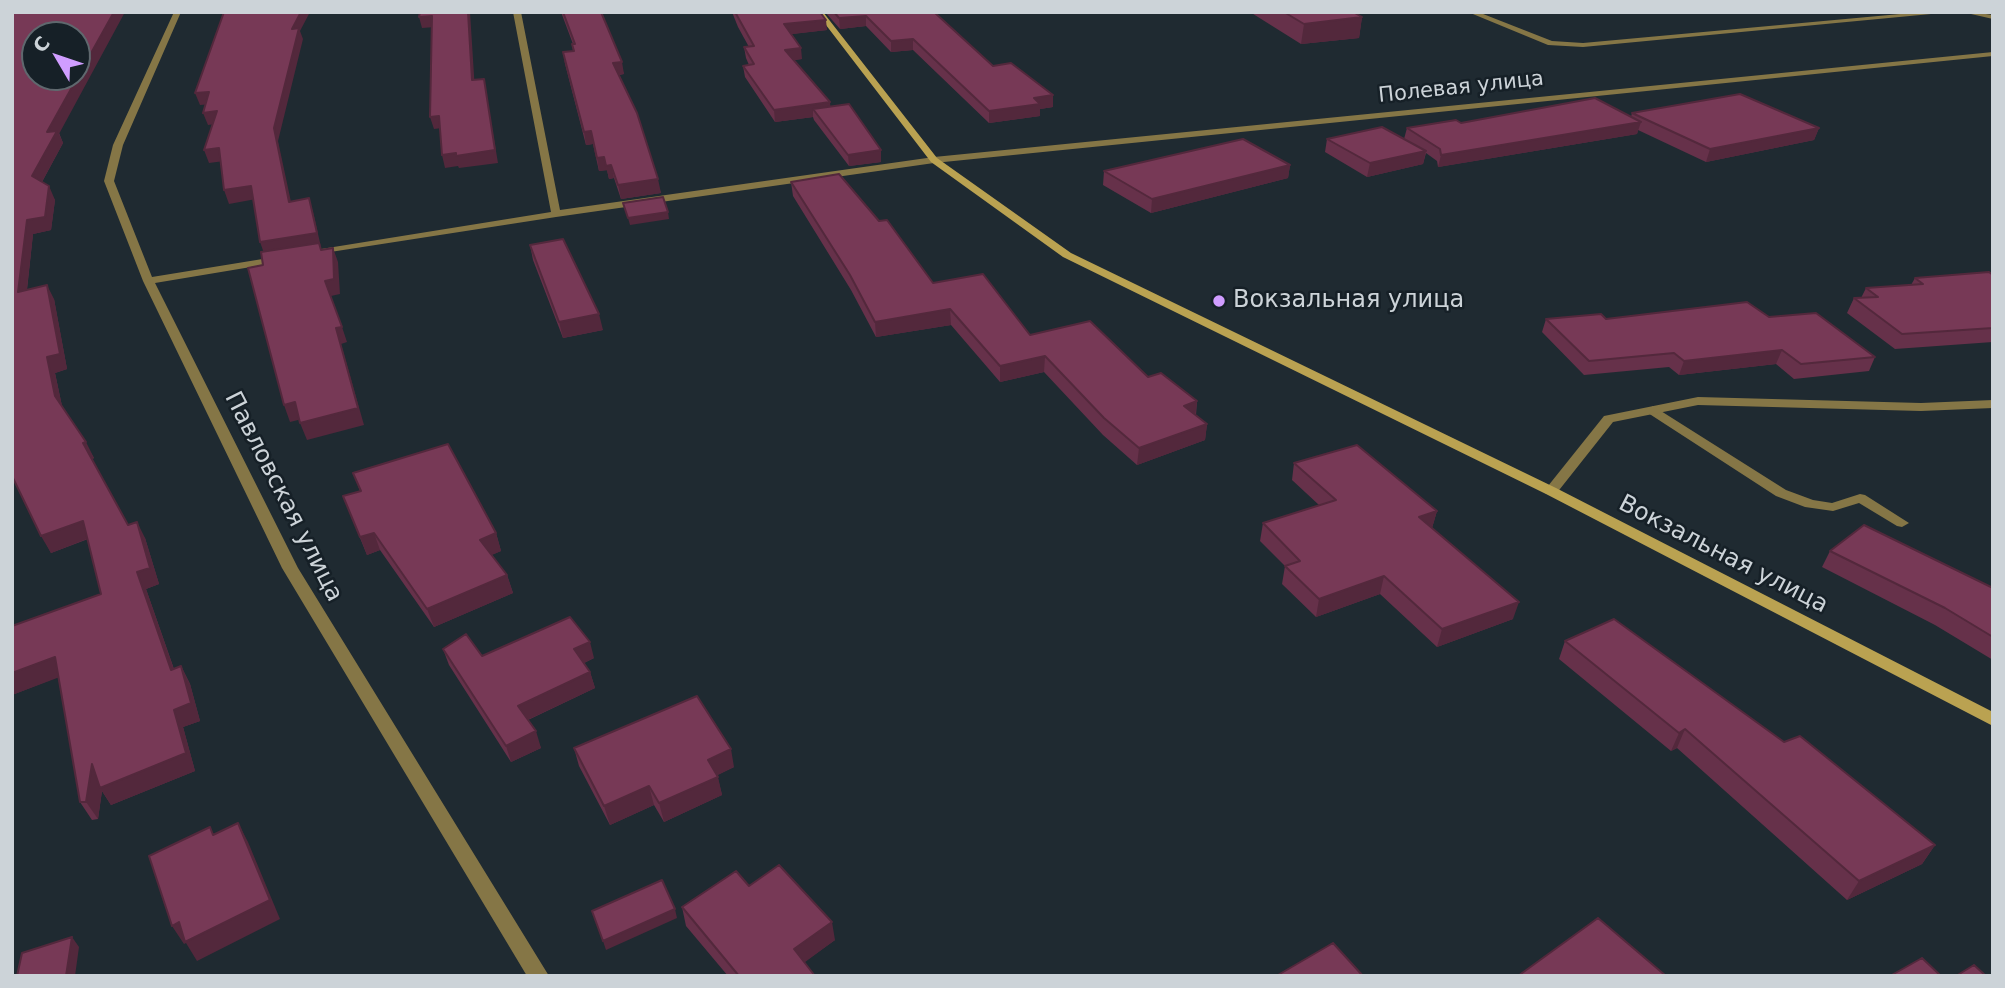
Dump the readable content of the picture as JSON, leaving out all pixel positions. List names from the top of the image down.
{
  "streets": {
    "street": ["Полевая улица", "Павловская улица", "Вокзальная улица"]
  },
  "crossings": [
    ["Полевая улица", "Павловская улица"],
    ["Полевая улица", "Вокзальная улица"]
  ],
  "places": ["Вокзальная улица"],
  "north": "top left"
}
